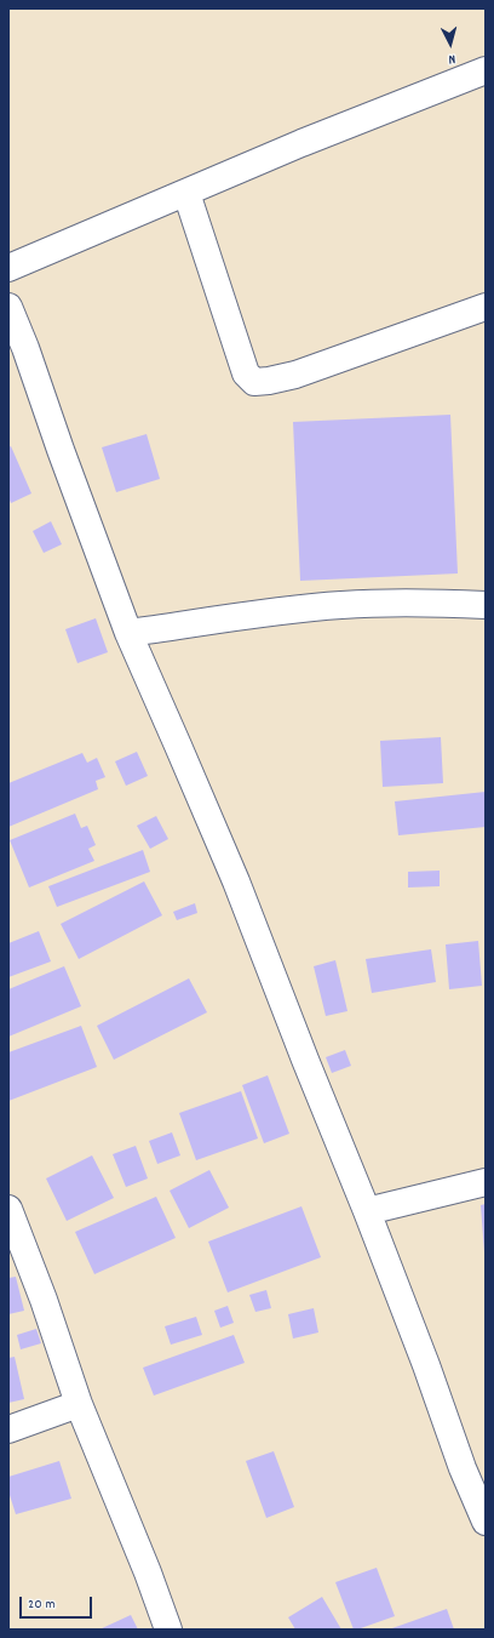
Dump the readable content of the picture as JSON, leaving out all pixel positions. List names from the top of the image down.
{
  "scale_bar": "20 m",
  "north": "bottom"
}
